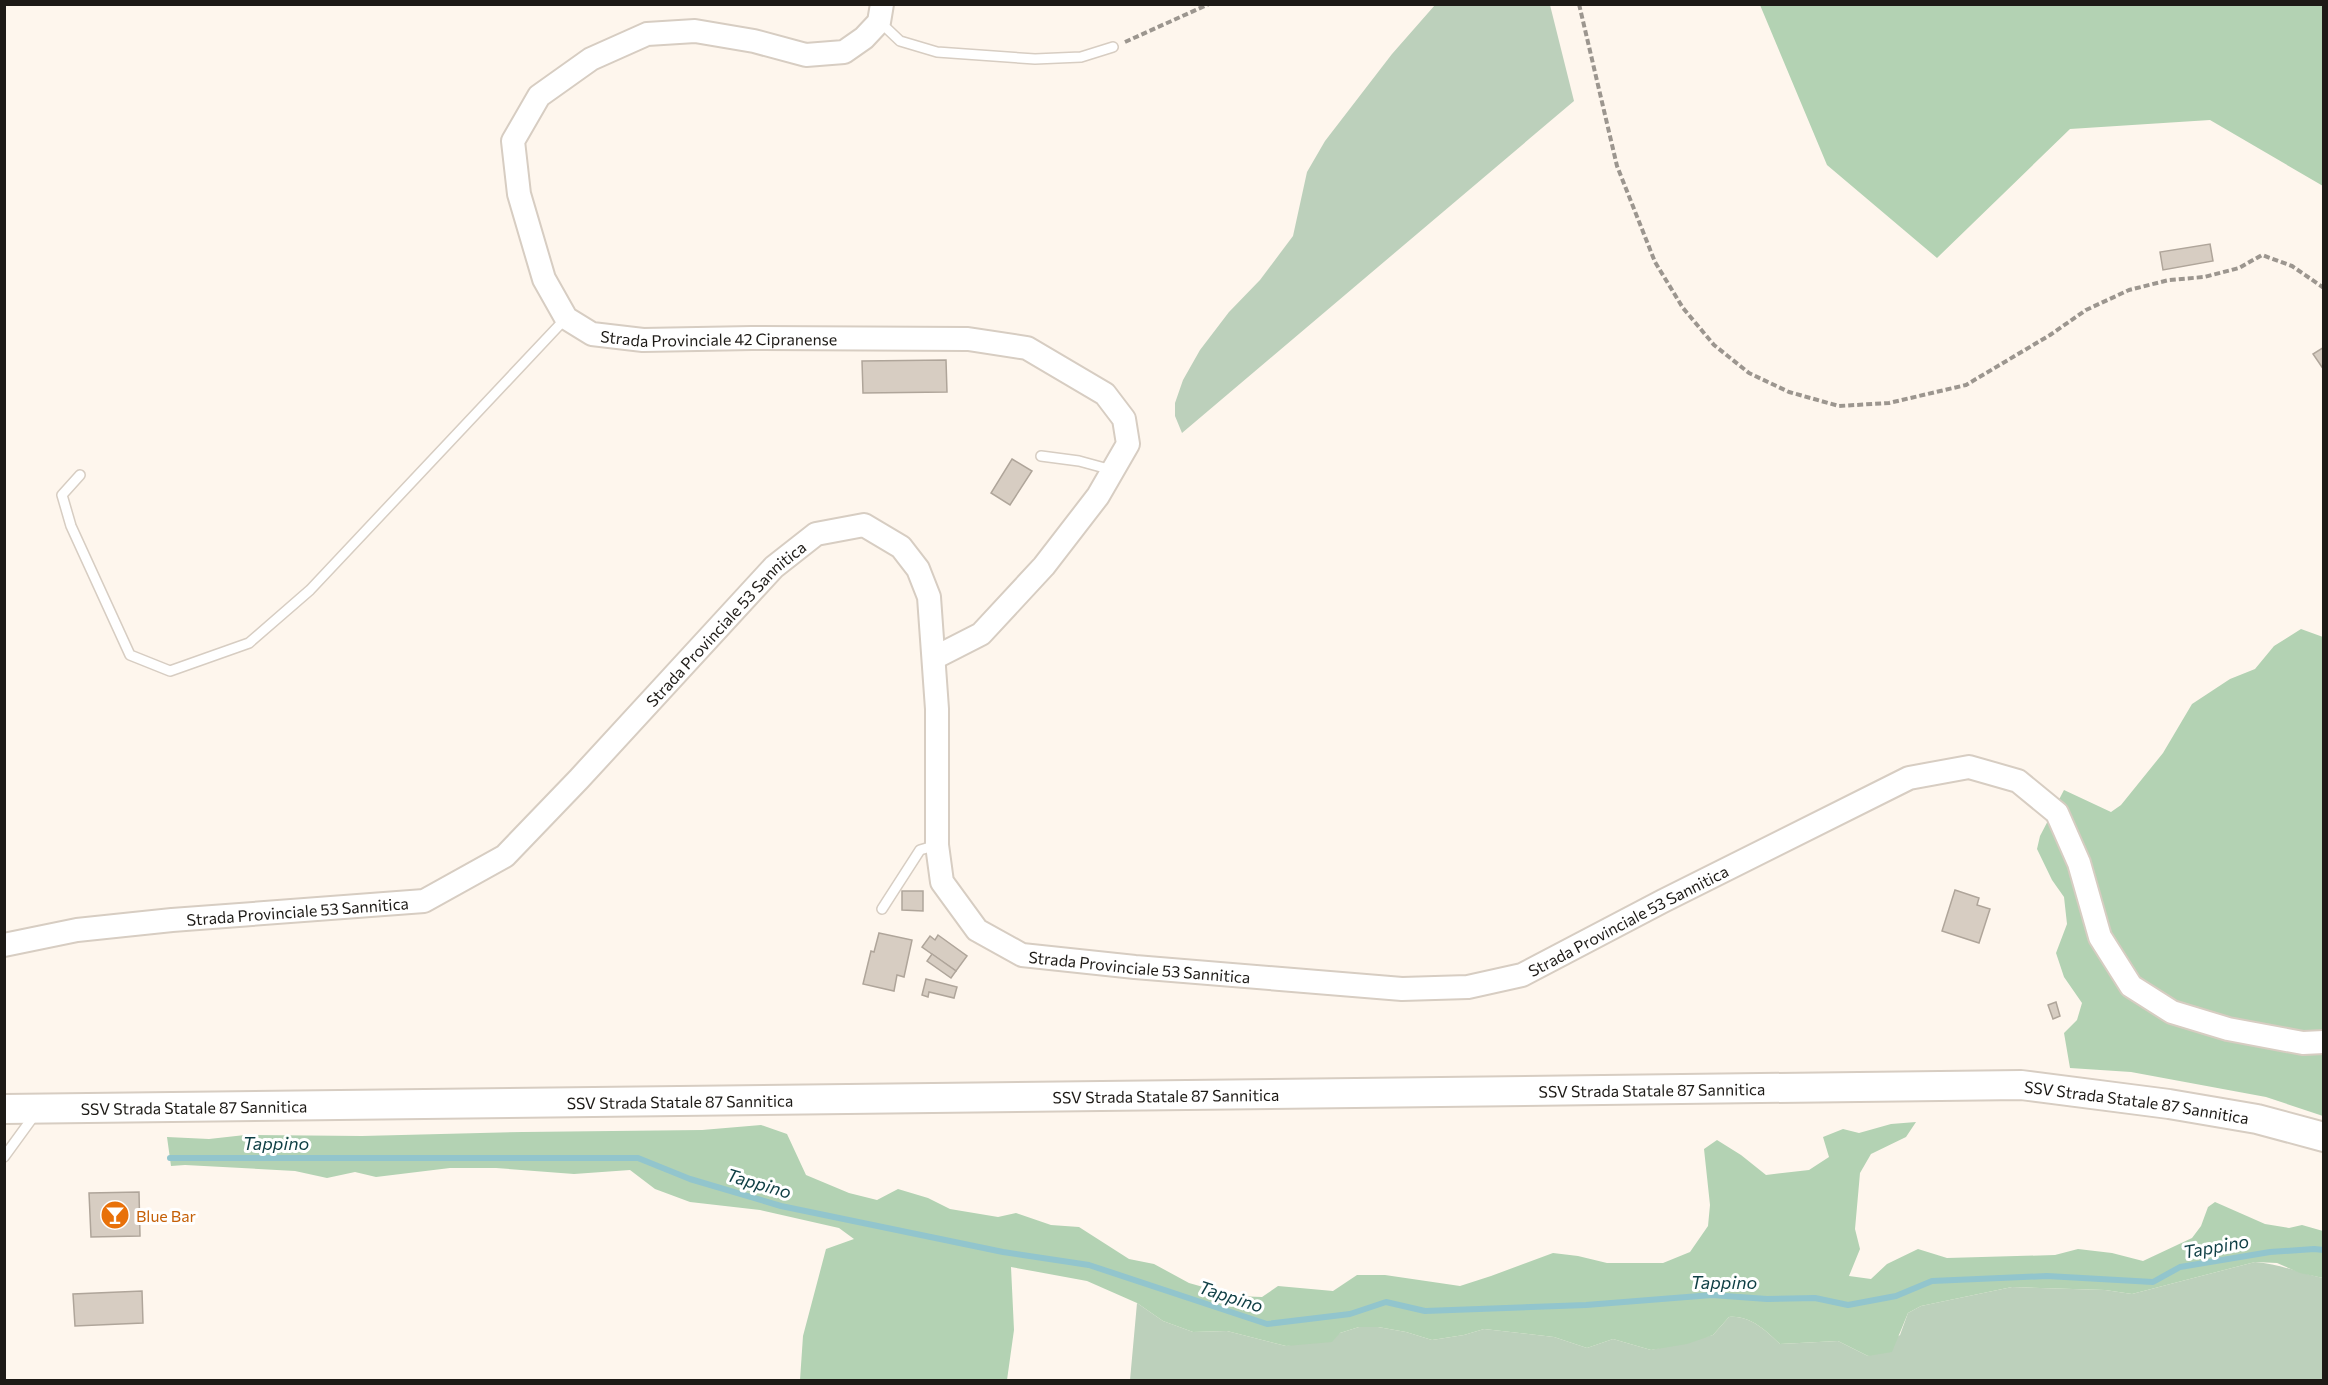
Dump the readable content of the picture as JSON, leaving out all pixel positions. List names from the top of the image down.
{
  "streets": {
    "main road": ["SSV Strada Statale 87 Sannitica"],
    "street": ["Strada Provinciale 42 Cipranense", "Strada Provinciale 53 Sannitica"]
  },
  "crossings": [
    ["Strada Provinciale 42 Cipranense", "Strada Provinciale 53 Sannitica"]
  ],
  "water": ["Tappino"],
  "places": {
    "bar": ["Blue Bar"]
  }
}
